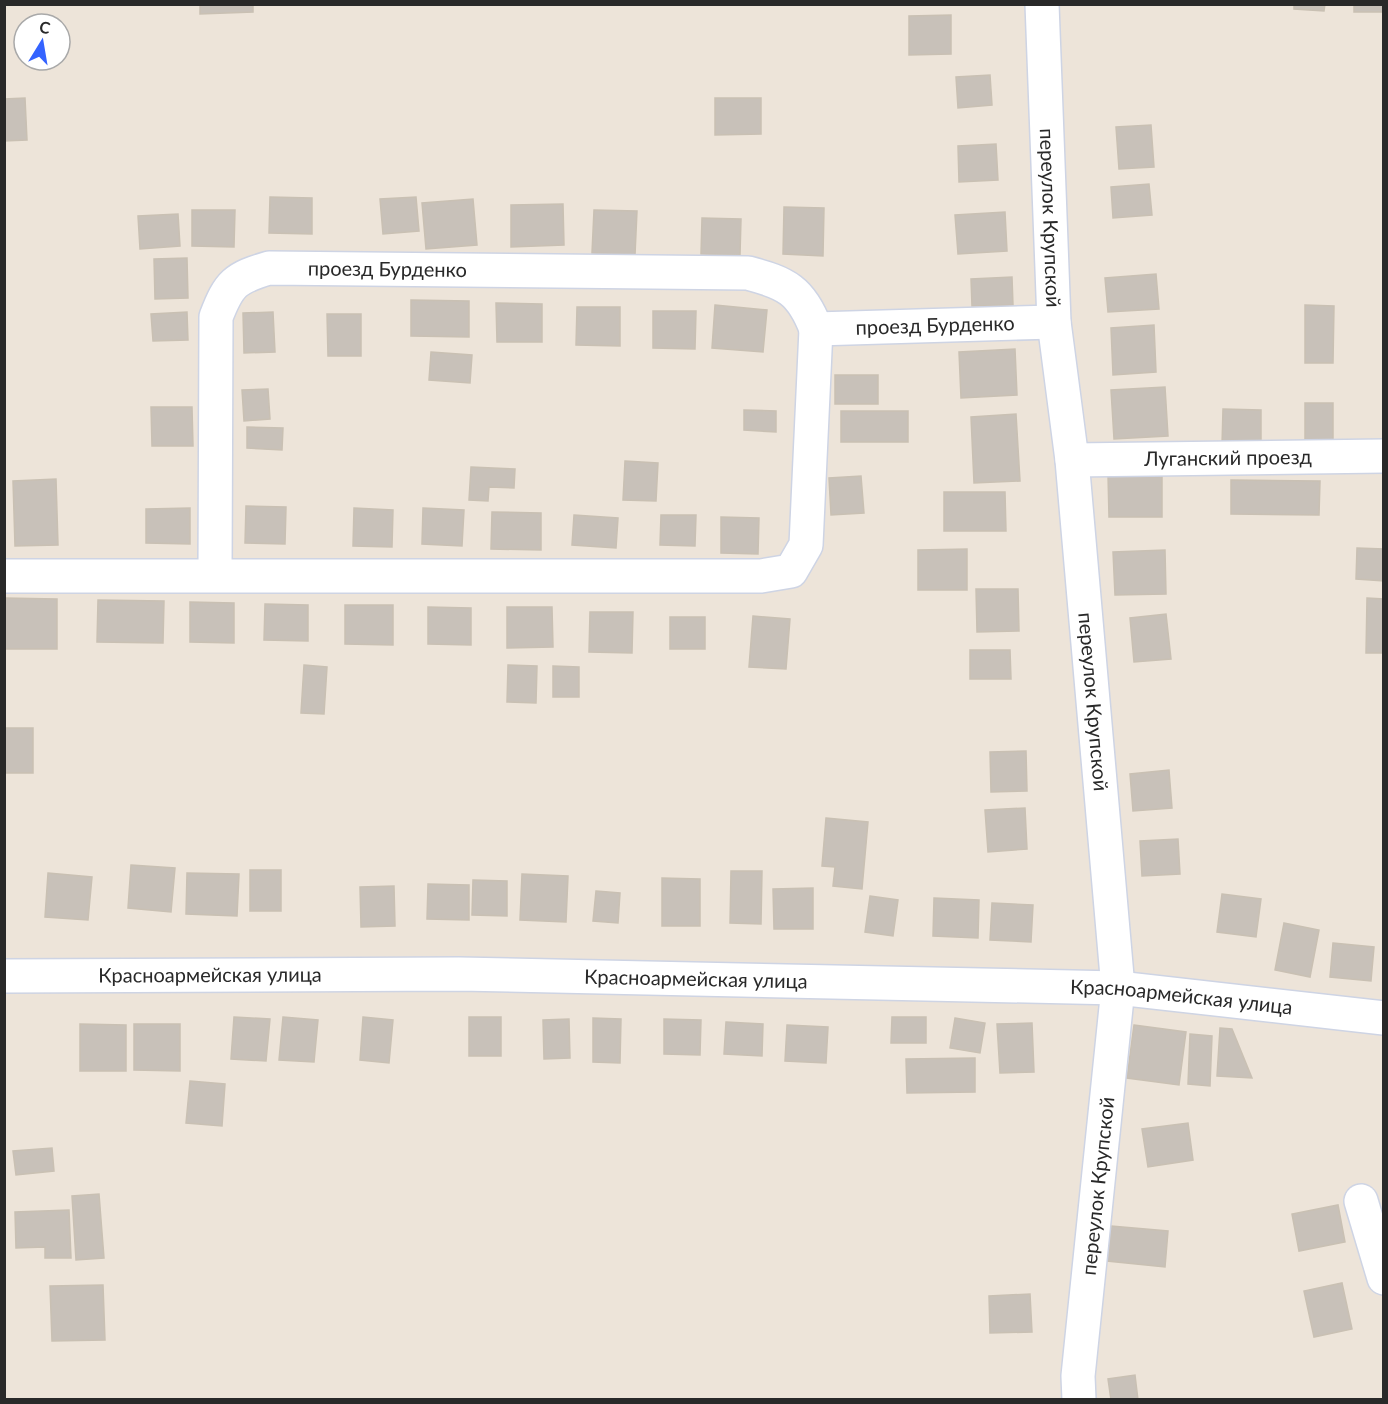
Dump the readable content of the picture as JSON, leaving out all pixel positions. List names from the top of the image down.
{
  "streets": {
    "street": [
      "переулок Крупской",
      "проезд Бурденко",
      "Луганский проезд",
      "Красноармейская улица"
    ]
  },
  "crossings": [
    ["переулок Крупской", "проезд Бурденко"],
    ["переулок Крупской", "Луганский проезд"],
    ["переулок Крупской", "Красноармейская улица"]
  ],
  "north": "top"
}
